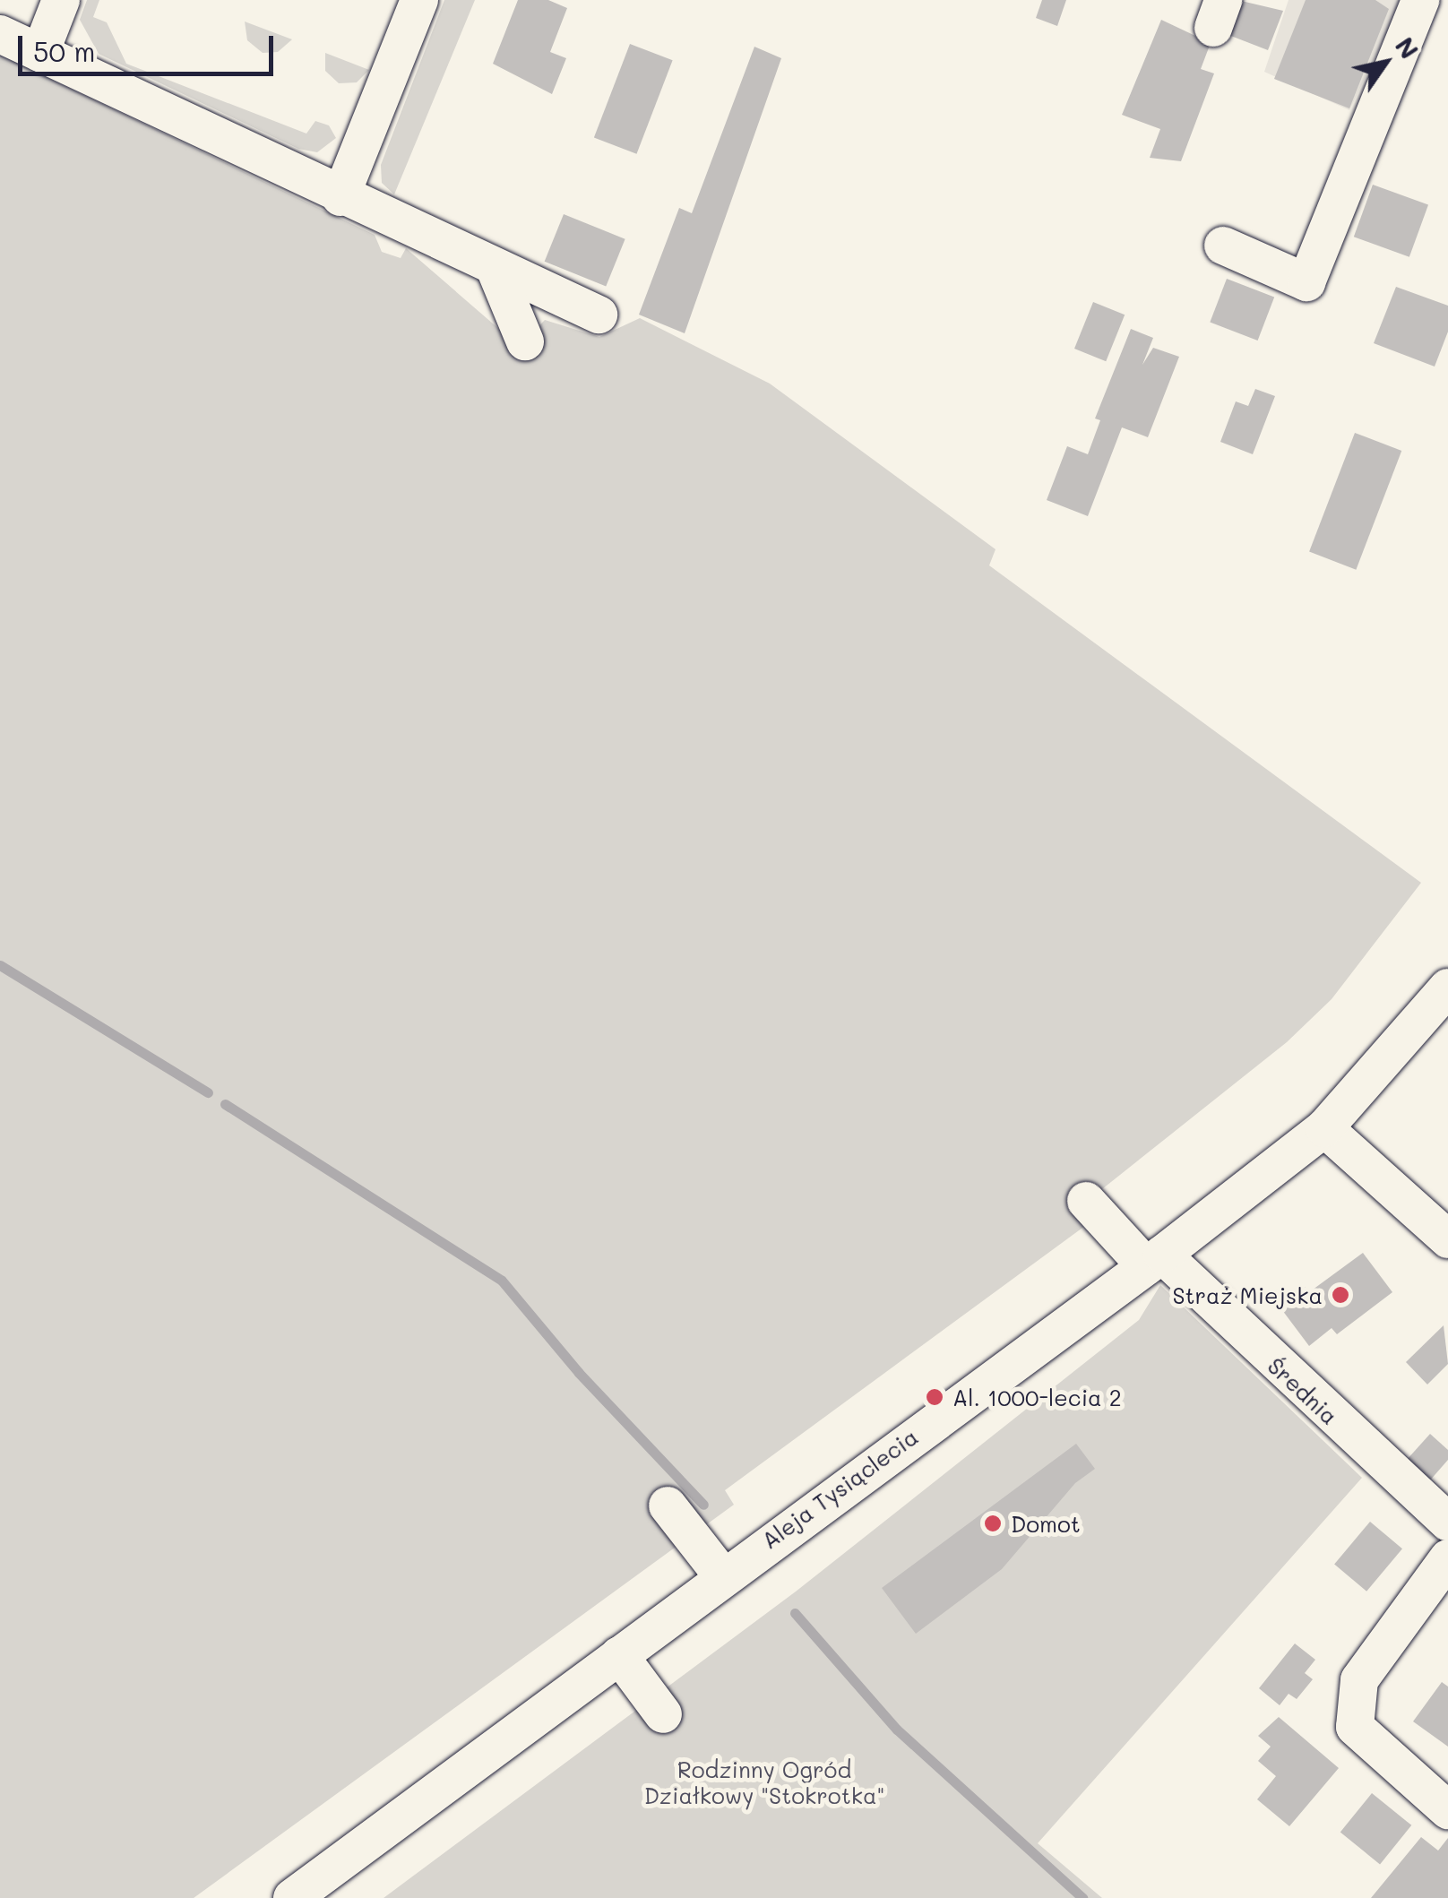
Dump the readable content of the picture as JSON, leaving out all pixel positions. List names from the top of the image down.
{
  "streets": {
    "street": ["Średnia", "Aleja Tysiąclecia"]
  },
  "crossings": [
    ["Średnia", "Aleja Tysiąclecia"]
  ],
  "parks": ["Rodzinny Ogród Działkowy \"Stokrotka\""],
  "places": ["Straż Miejska", "Al. 1000-lecia 2", "Domot"],
  "scale_bar": "50 m",
  "north": "top right"
}
